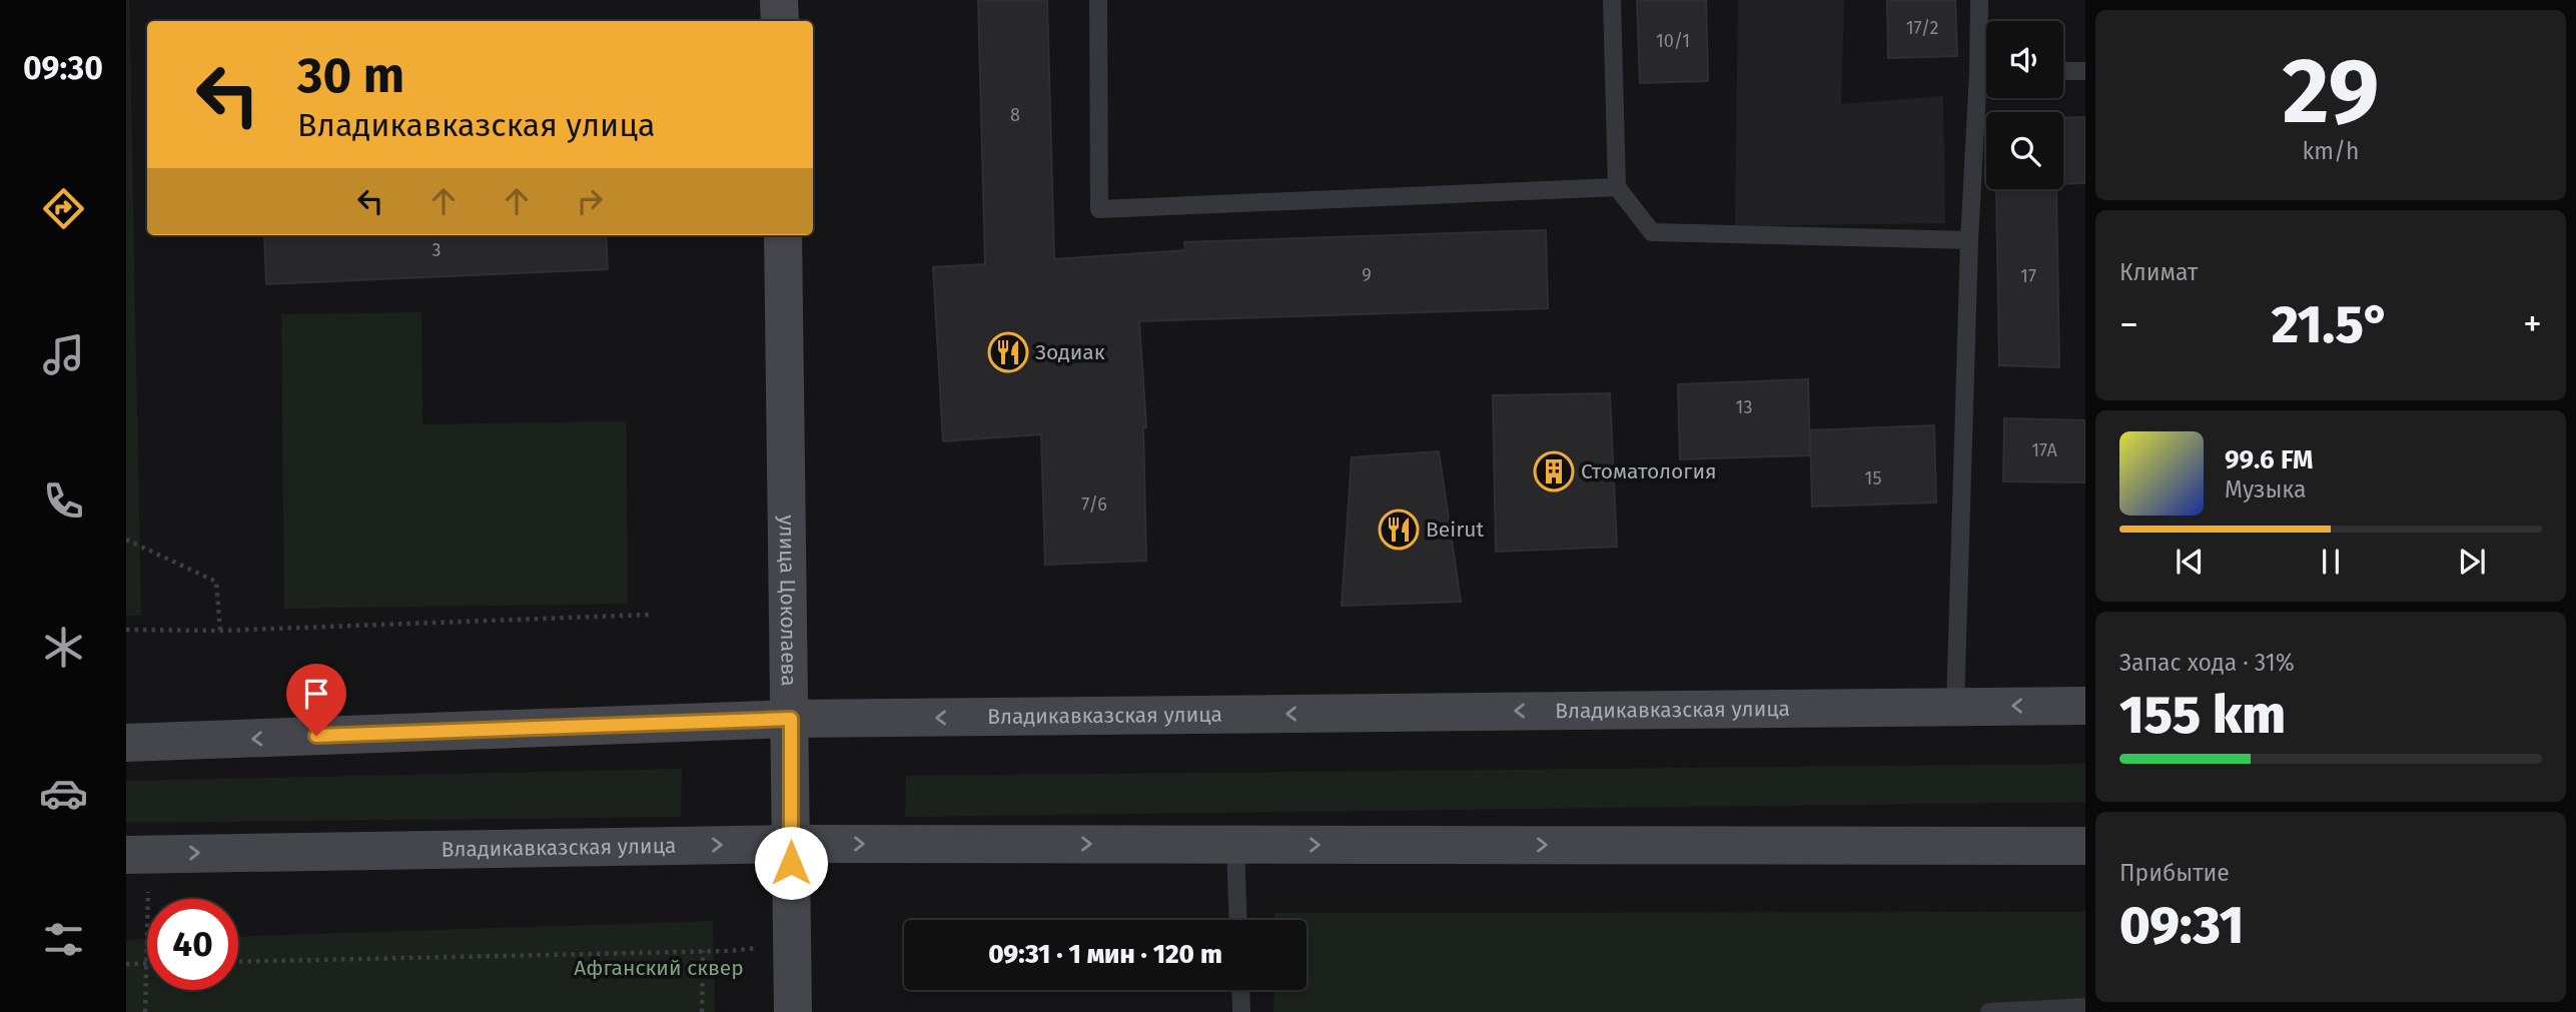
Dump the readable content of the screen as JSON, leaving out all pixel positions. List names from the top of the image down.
{
  "streets": {
    "main road": ["улица Цоколаева", "Владикавказская улица"]
  },
  "crossings": [
    ["улица Цоколаева", "Владикавказская улица"]
  ],
  "parks": ["Афганский сквер"],
  "places": {
    "restaurant": ["Зодиак", "Beirut"],
    "building": ["Стоматология"]
  },
  "house_numbers": [
    "17/2",
    "10/1",
    "8",
    "3",
    "9",
    "17",
    "13",
    "17А",
    "15",
    "7/6"
  ],
  "page": {
    "tabs": "09:30",
    "tile": [
      ["29", "km/h"],
      "Климат",
      ["Запас хода · 31%", "155 km"],
      ["Прибытие", "09:31"]
    ],
    "turn": ["30 m", "Владикавказская улица"],
    "heat": ["−", "21.5°", "+"],
    "song": ["99.6 FM", "Музыка"],
    "limit": "40",
    "trip": "09:31 · 1 мин · 120 m"
  }
}
